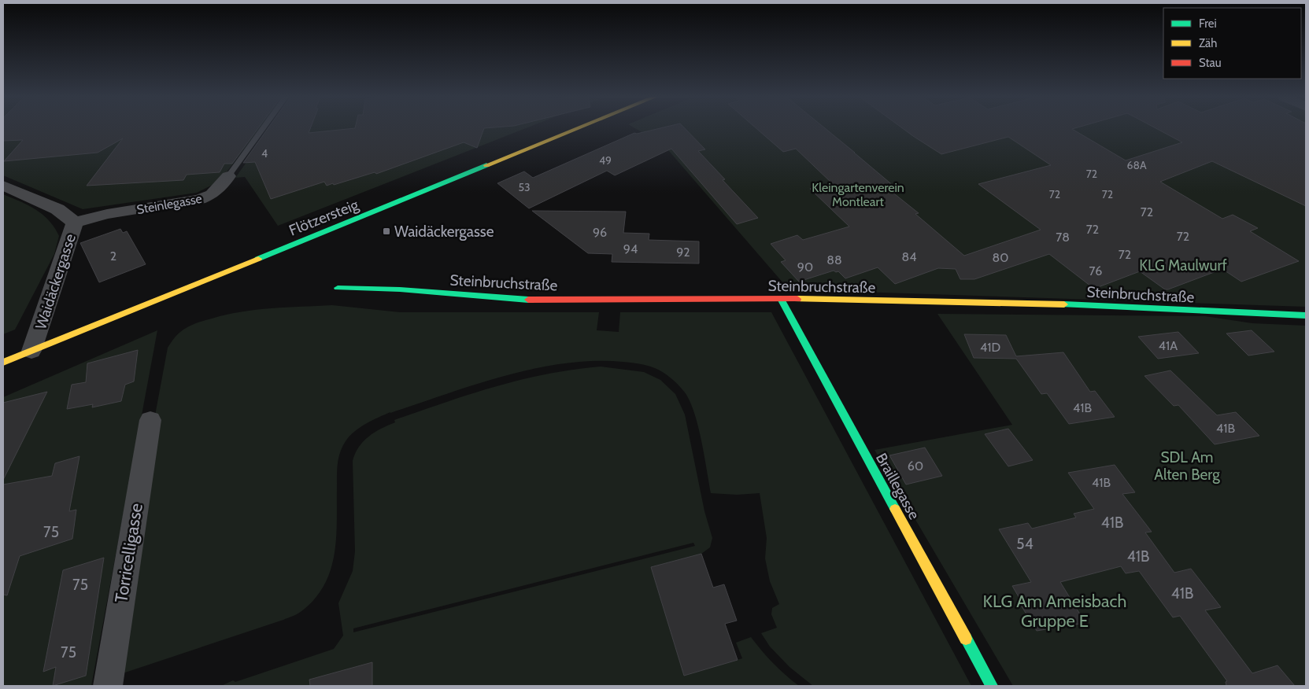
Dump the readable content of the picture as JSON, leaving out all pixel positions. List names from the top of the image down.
{
  "streets": {
    "street": [
      "Steinlegasse",
      "Flötzersteig",
      "Waidäckergasse",
      "Steinbruchstraße",
      "Braillegasse",
      "Torricelligasse"
    ]
  },
  "crossings": [
    ["Steinlegasse", "Waidäckergasse"],
    ["Flötzersteig", "Waidäckergasse"],
    ["Steinbruchstraße", "Braillegasse"]
  ],
  "parks": [
    "Kleingartenverein Montleart",
    "KLG Maulwurf",
    "SDL Am Alten Berg",
    "KLG Am Ameisbach Gruppe E"
  ],
  "places": {
    "transit": ["Waidäckergasse"]
  },
  "house_numbers": [
    "4",
    "49",
    "68A",
    "72",
    "53",
    "72",
    "72",
    "72",
    "72",
    "96",
    "72",
    "78",
    "94",
    "92",
    "72",
    "2",
    "84",
    "80",
    "88",
    "90",
    "76",
    "41A",
    "41D",
    "41B",
    "41B",
    "60",
    "41B",
    "41B",
    "75",
    "54",
    "41B",
    "75",
    "41B",
    "75"
  ],
  "legend": ["Frei", "Zäh", "Stau"]
}
